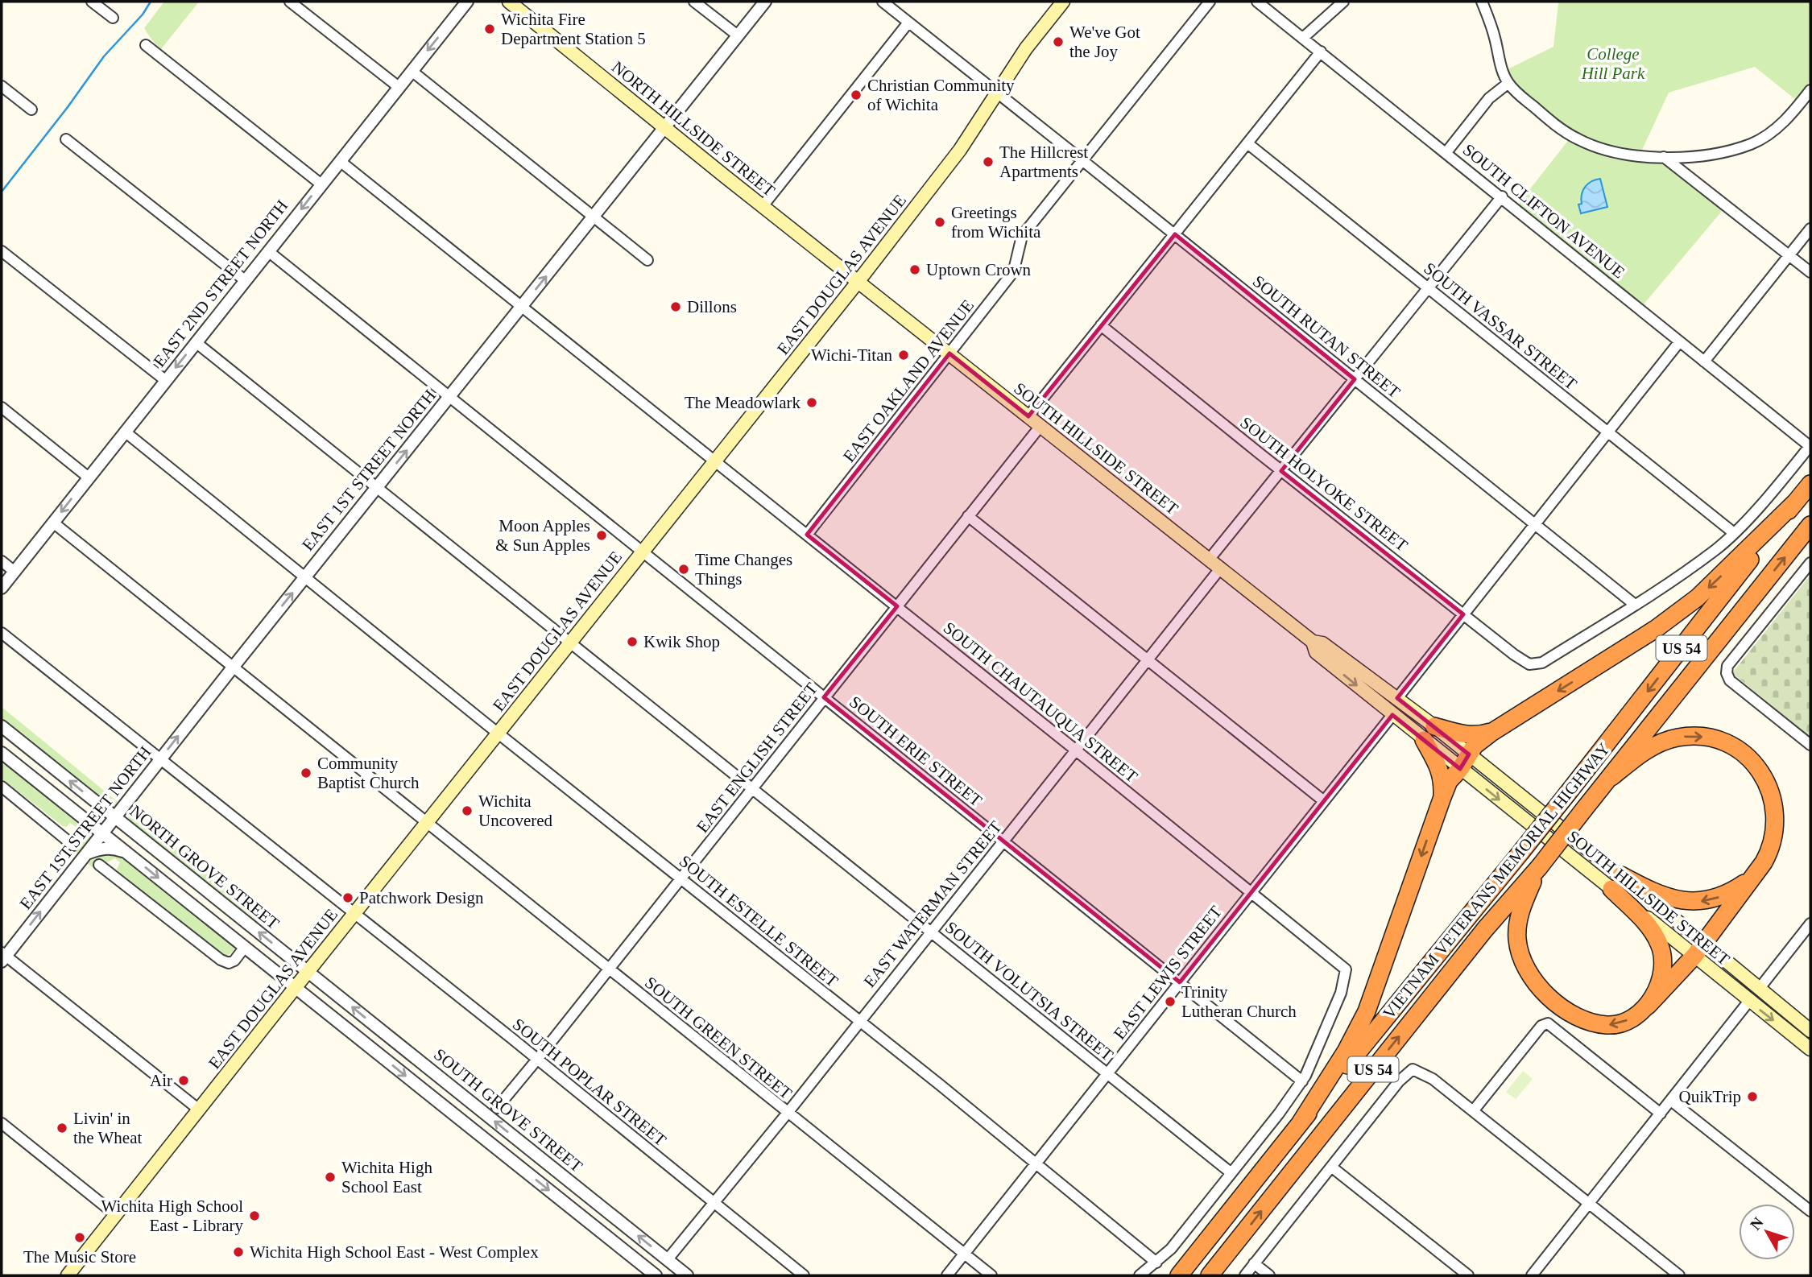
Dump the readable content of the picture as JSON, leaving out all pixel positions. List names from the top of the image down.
{
  "streets": {
    "highway": ["US 54", "VIETNAM VETERANS MEMORIAL HIGHWAY"],
    "main road": ["NORTH HILLSIDE STREET", "EAST DOUGLAS AVENUE", "SOUTH HILLSIDE STREET"],
    "street": [
      "SOUTH CLIFTON AVENUE",
      "EAST 2ND STREET NORTH",
      "SOUTH VASSAR STREET",
      "SOUTH RUTAN STREET",
      "EAST OAKLAND AVENUE",
      "EAST 1ST STREET NORTH",
      "SOUTH HOLYOKE STREET",
      "SOUTH CHAUTAUQUA STREET",
      "SOUTH ERIE STREET",
      "EAST ENGLISH STREET",
      "NORTH GROVE STREET",
      "EAST WATERMAN STREET",
      "SOUTH ESTELLE STREET",
      "EAST LEWIS STREET",
      "SOUTH VOLUTSIA STREET",
      "SOUTH GREEN STREET",
      "SOUTH POPLAR STREET",
      "SOUTH GROVE STREET"
    ]
  },
  "crossings": [
    ["NORTH HILLSIDE STREET", "EAST DOUGLAS AVENUE"],
    ["NORTH HILLSIDE STREET", "SOUTH HILLSIDE STREET"],
    ["NORTH HILLSIDE STREET", "EAST 1ST STREET NORTH"],
    ["EAST DOUGLAS AVENUE", "SOUTH RUTAN STREET"],
    ["EAST DOUGLAS AVENUE", "SOUTH HILLSIDE STREET"],
    ["EAST DOUGLAS AVENUE", "SOUTH CHAUTAUQUA STREET"],
    ["EAST DOUGLAS AVENUE", "SOUTH ERIE STREET"],
    ["EAST DOUGLAS AVENUE", "NORTH GROVE STREET"],
    ["EAST DOUGLAS AVENUE", "SOUTH ESTELLE STREET"],
    ["EAST DOUGLAS AVENUE", "SOUTH VOLUTSIA STREET"],
    ["EAST DOUGLAS AVENUE", "SOUTH GREEN STREET"],
    ["EAST DOUGLAS AVENUE", "SOUTH POPLAR STREET"],
    ["EAST DOUGLAS AVENUE", "SOUTH GROVE STREET"],
    ["EAST 2ND STREET NORTH", "SOUTH CHAUTAUQUA STREET"],
    ["EAST 2ND STREET NORTH", "SOUTH ERIE STREET"],
    ["EAST 2ND STREET NORTH", "SOUTH ESTELLE STREET"],
    ["EAST 2ND STREET NORTH", "SOUTH VOLUTSIA STREET"],
    ["EAST 2ND STREET NORTH", "SOUTH GREEN STREET"],
    ["SOUTH RUTAN STREET", "EAST OAKLAND AVENUE"],
    ["SOUTH RUTAN STREET", "SOUTH HOLYOKE STREET"],
    ["EAST OAKLAND AVENUE", "SOUTH HILLSIDE STREET"],
    ["EAST OAKLAND AVENUE", "SOUTH CHAUTAUQUA STREET"],
    ["SOUTH HILLSIDE STREET", "EAST ENGLISH STREET"],
    ["SOUTH HILLSIDE STREET", "EAST WATERMAN STREET"],
    ["SOUTH HILLSIDE STREET", "EAST LEWIS STREET"],
    ["EAST 1ST STREET NORTH", "SOUTH CHAUTAUQUA STREET"],
    ["EAST 1ST STREET NORTH", "SOUTH ERIE STREET"],
    ["EAST 1ST STREET NORTH", "NORTH GROVE STREET"],
    ["EAST 1ST STREET NORTH", "SOUTH ESTELLE STREET"],
    ["EAST 1ST STREET NORTH", "SOUTH VOLUTSIA STREET"],
    ["EAST 1ST STREET NORTH", "SOUTH GREEN STREET"],
    ["EAST 1ST STREET NORTH", "SOUTH POPLAR STREET"],
    ["SOUTH CHAUTAUQUA STREET", "SOUTH ERIE STREET"],
    ["SOUTH CHAUTAUQUA STREET", "EAST ENGLISH STREET"],
    ["SOUTH CHAUTAUQUA STREET", "EAST WATERMAN STREET"],
    ["SOUTH CHAUTAUQUA STREET", "EAST LEWIS STREET"],
    ["SOUTH ERIE STREET", "EAST ENGLISH STREET"],
    ["SOUTH ERIE STREET", "EAST WATERMAN STREET"],
    ["SOUTH ERIE STREET", "EAST LEWIS STREET"],
    ["EAST ENGLISH STREET", "SOUTH ESTELLE STREET"],
    ["EAST ENGLISH STREET", "SOUTH VOLUTSIA STREET"],
    ["EAST ENGLISH STREET", "SOUTH GREEN STREET"],
    ["EAST ENGLISH STREET", "SOUTH POPLAR STREET"],
    ["NORTH GROVE STREET", "SOUTH GROVE STREET"],
    ["EAST WATERMAN STREET", "SOUTH ESTELLE STREET"],
    ["EAST WATERMAN STREET", "SOUTH VOLUTSIA STREET"],
    ["EAST WATERMAN STREET", "SOUTH GREEN STREET"],
    ["EAST WATERMAN STREET", "SOUTH POPLAR STREET"],
    ["EAST WATERMAN STREET", "SOUTH GROVE STREET"],
    ["SOUTH ESTELLE STREET", "EAST LEWIS STREET"],
    ["EAST LEWIS STREET", "SOUTH VOLUTSIA STREET"],
    ["EAST LEWIS STREET", "SOUTH GREEN STREET"]
  ],
  "one_way": ["EAST 2ND STREET NORTH", "EAST 1ST STREET NORTH"],
  "parks": ["College Hill Park"],
  "places": [
    "Wichita Fire Department Station 5",
    "We've Got the Joy",
    "Christian Community of Wichita",
    "The Hillcrest Apartments",
    "Greetings from Wichita",
    "Uptown Crown",
    "Dillons",
    "Wichi-Titan",
    "The Meadowlark",
    "Moon Apples & Sun Apples",
    "Time Changes Things",
    "Kwik Shop",
    "Community Baptist Church",
    "Wichita Uncovered",
    "Patchwork Design",
    "Trinity Lutheran Church",
    "Air",
    "QuikTrip",
    "Livin' in the Wheat",
    "Wichita High School East",
    "Wichita High School East - Library",
    "The Music Store",
    "Wichita High School East - West Complex"
  ],
  "north": "top left"
}
